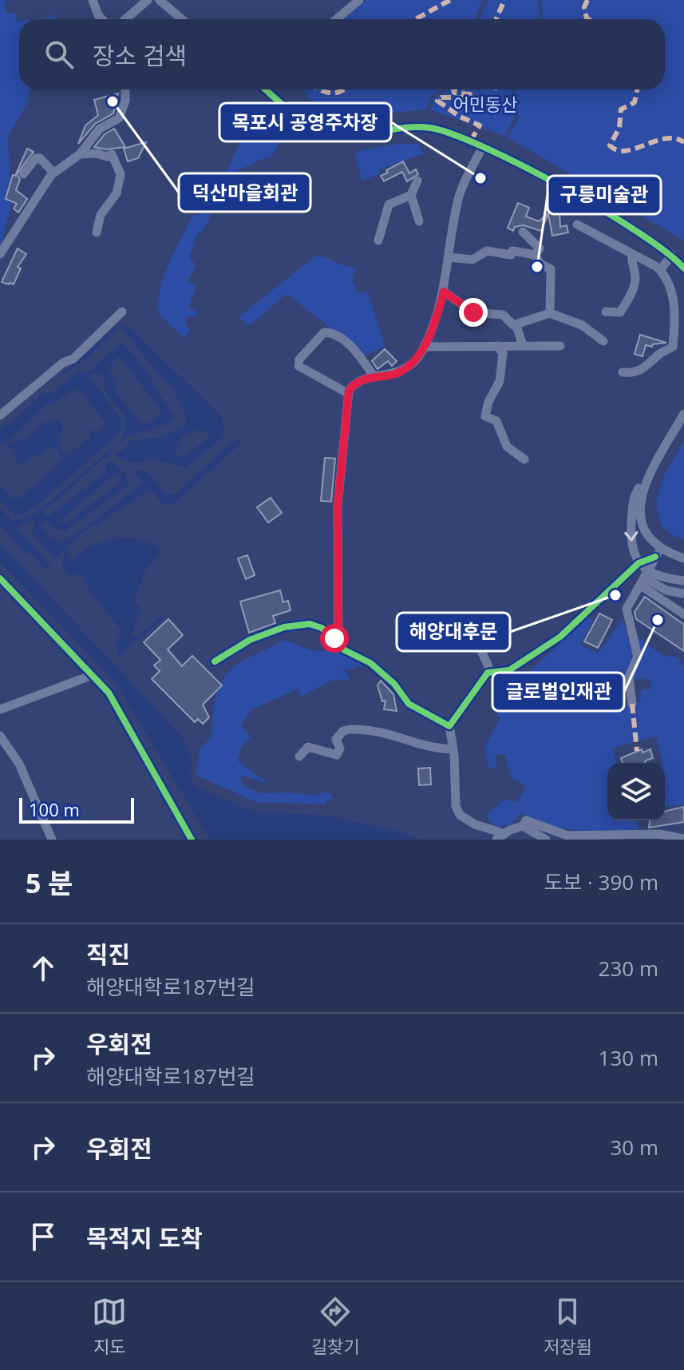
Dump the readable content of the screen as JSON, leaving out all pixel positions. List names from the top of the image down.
{
  "parks": ["어민동산"],
  "places": [
    "덕산마을회관",
    "목포시 공영주차장",
    "구릉미술관",
    "해양대후문",
    "글로벌인재관"
  ],
  "scale_bar": "100 m",
  "page": {
    "search": "장소 검색",
    "scale": "100 m",
    "heading": ["5 분", "도보 · 390 m"],
    "list": [
      ["직진", "해양대학로187번길", "230 m"],
      ["우회전", "해양대학로187번길", "130 m"],
      ["우회전", "30 m"],
      "목적지 도착"
    ],
    "nav": ["지도", "길찾기", "저장됨"]
  }
}
